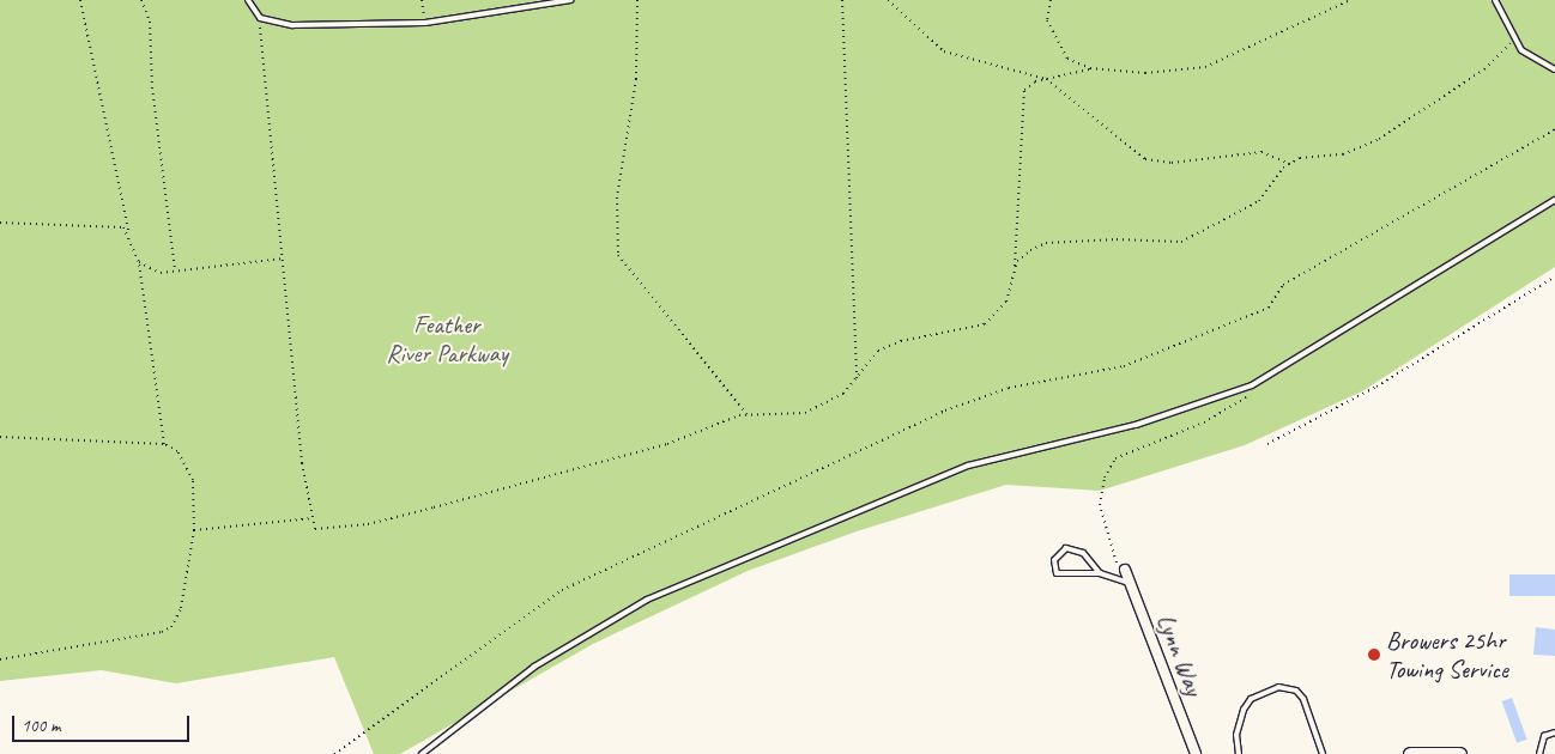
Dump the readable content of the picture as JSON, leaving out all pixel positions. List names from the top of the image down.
{
  "streets": {
    "street": ["Lynn Way"]
  },
  "parks": ["Feather River Parkway"],
  "places": ["Browers 25hr Towing Service"],
  "scale_bar": "100 m"
}
